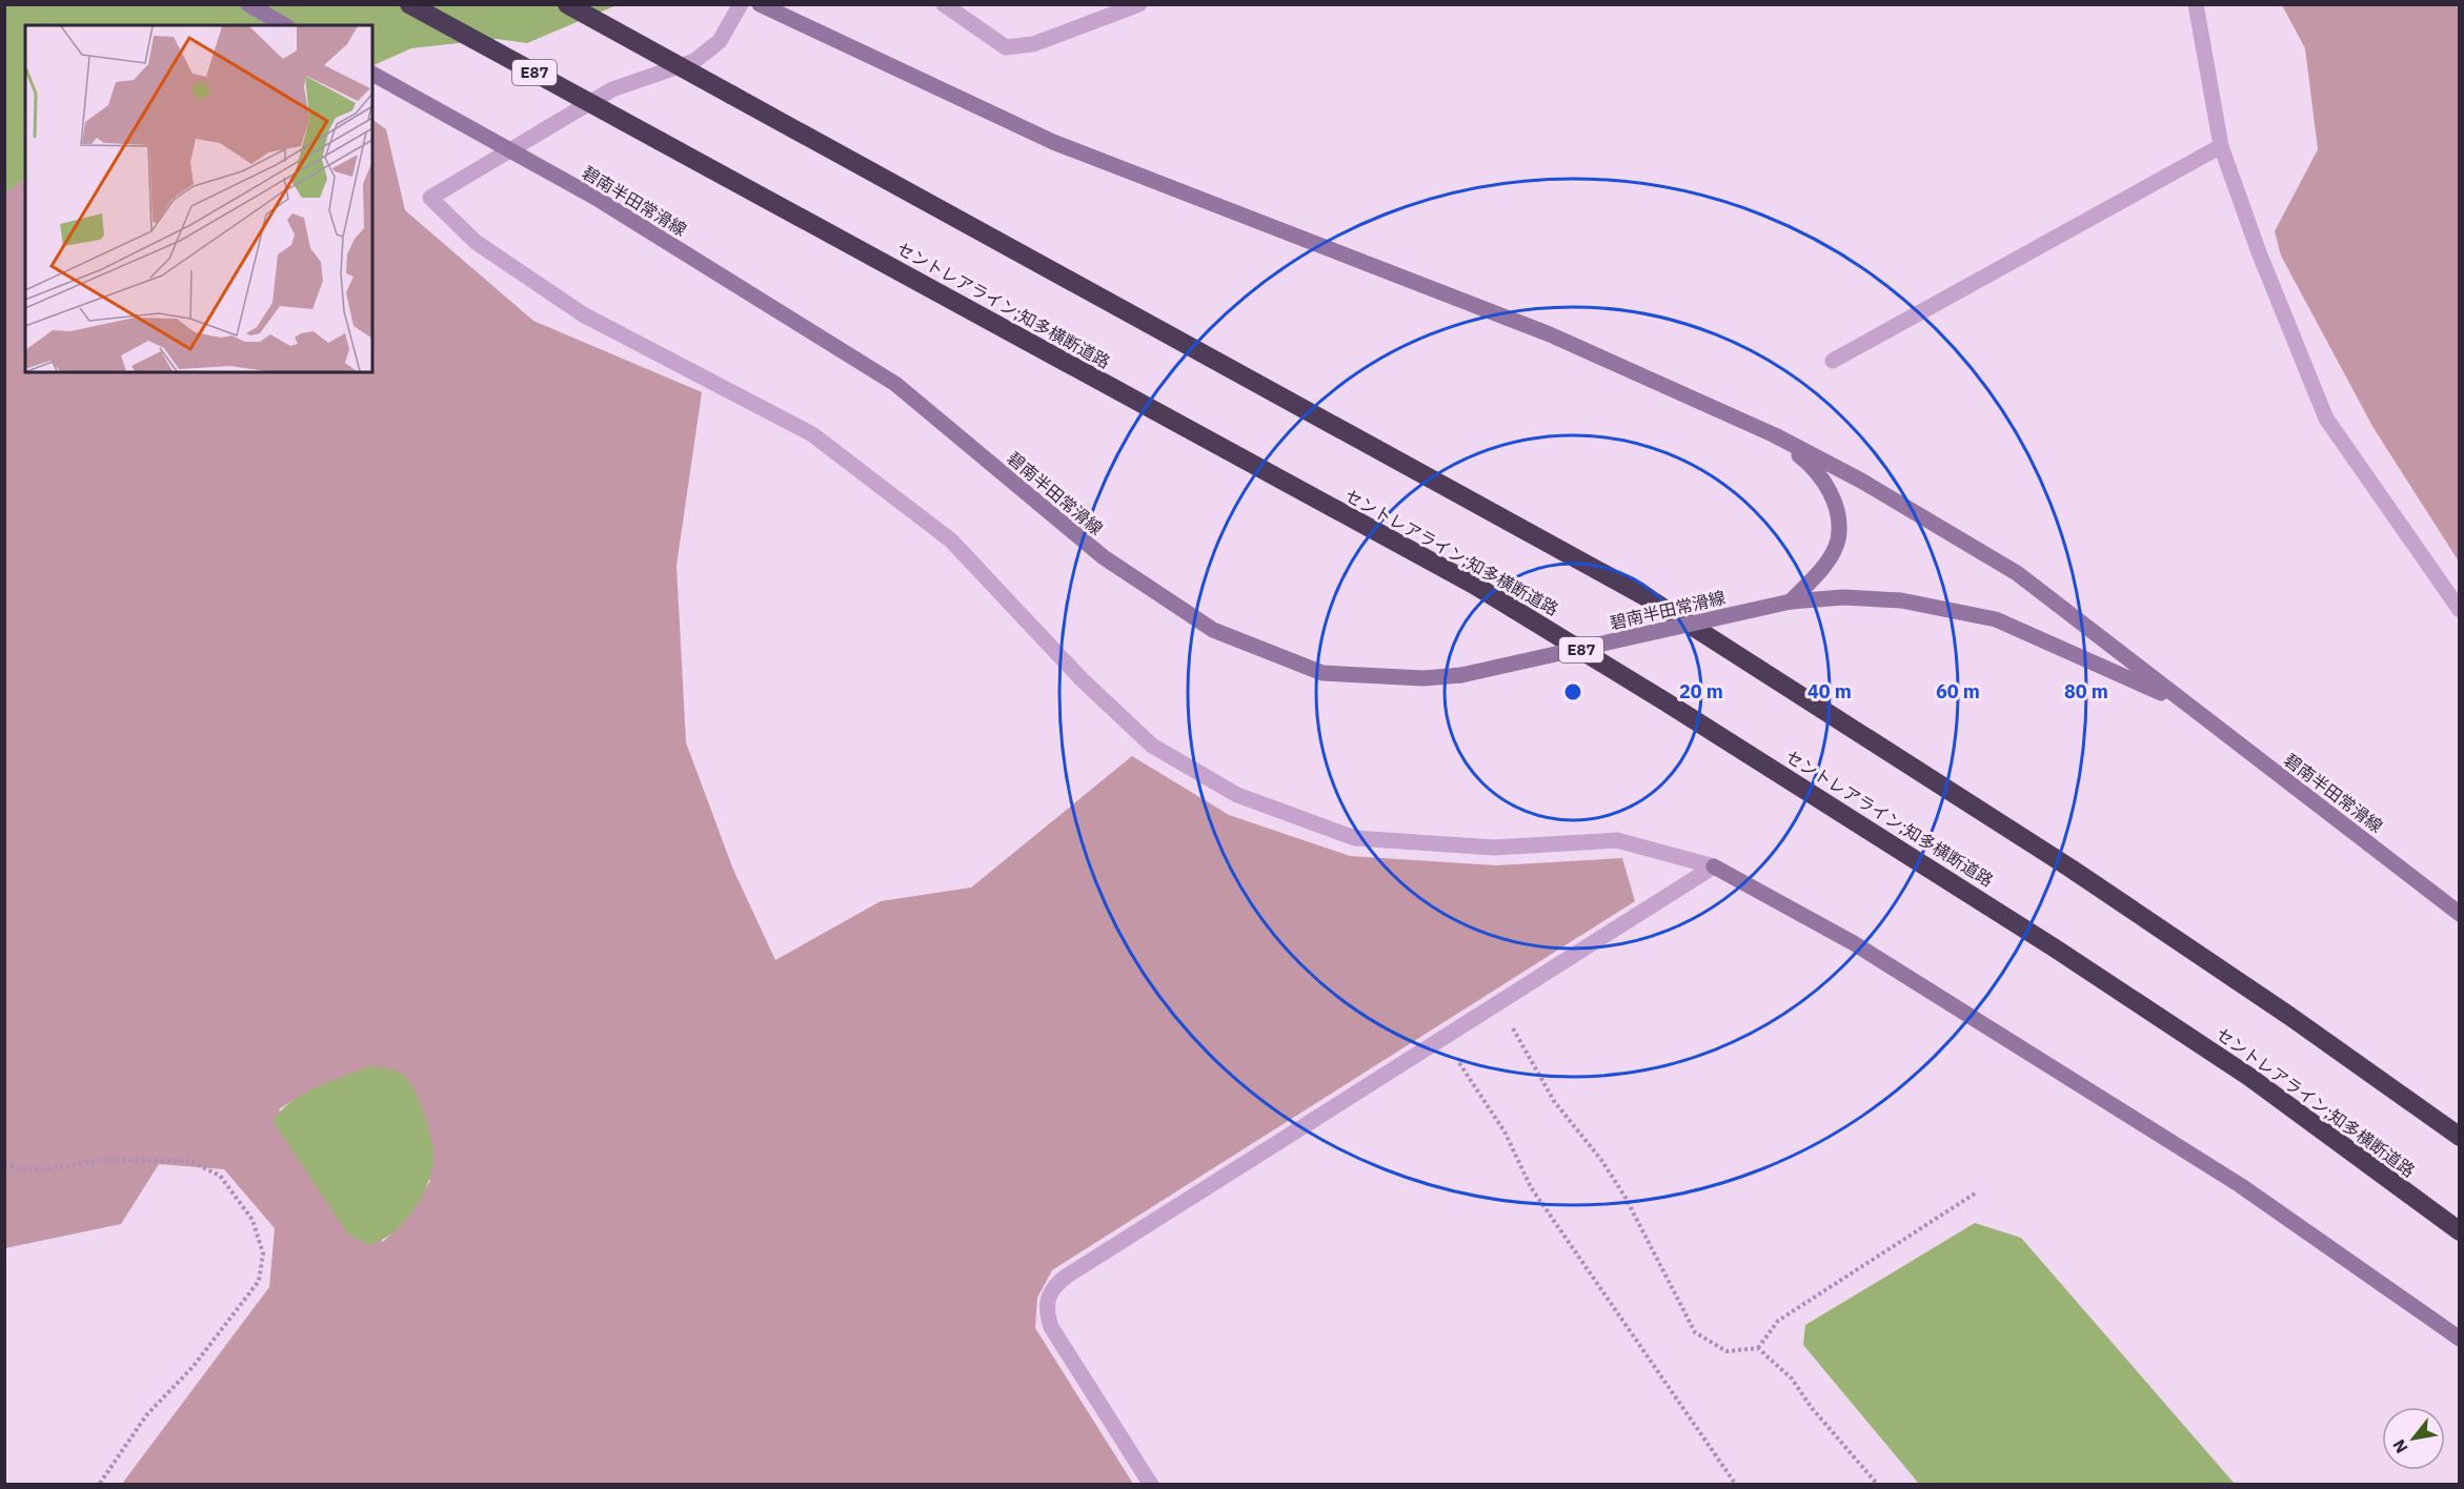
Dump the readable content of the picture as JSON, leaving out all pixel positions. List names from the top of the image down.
{
  "streets": {
    "highway": ["E87", "セントレアライン;知多横断道路"],
    "main road": ["碧南半田常滑線"]
  },
  "north": "bottom left",
  "rings": [
    "20 m",
    "40 m",
    "60 m",
    "80 m"
  ]
}
